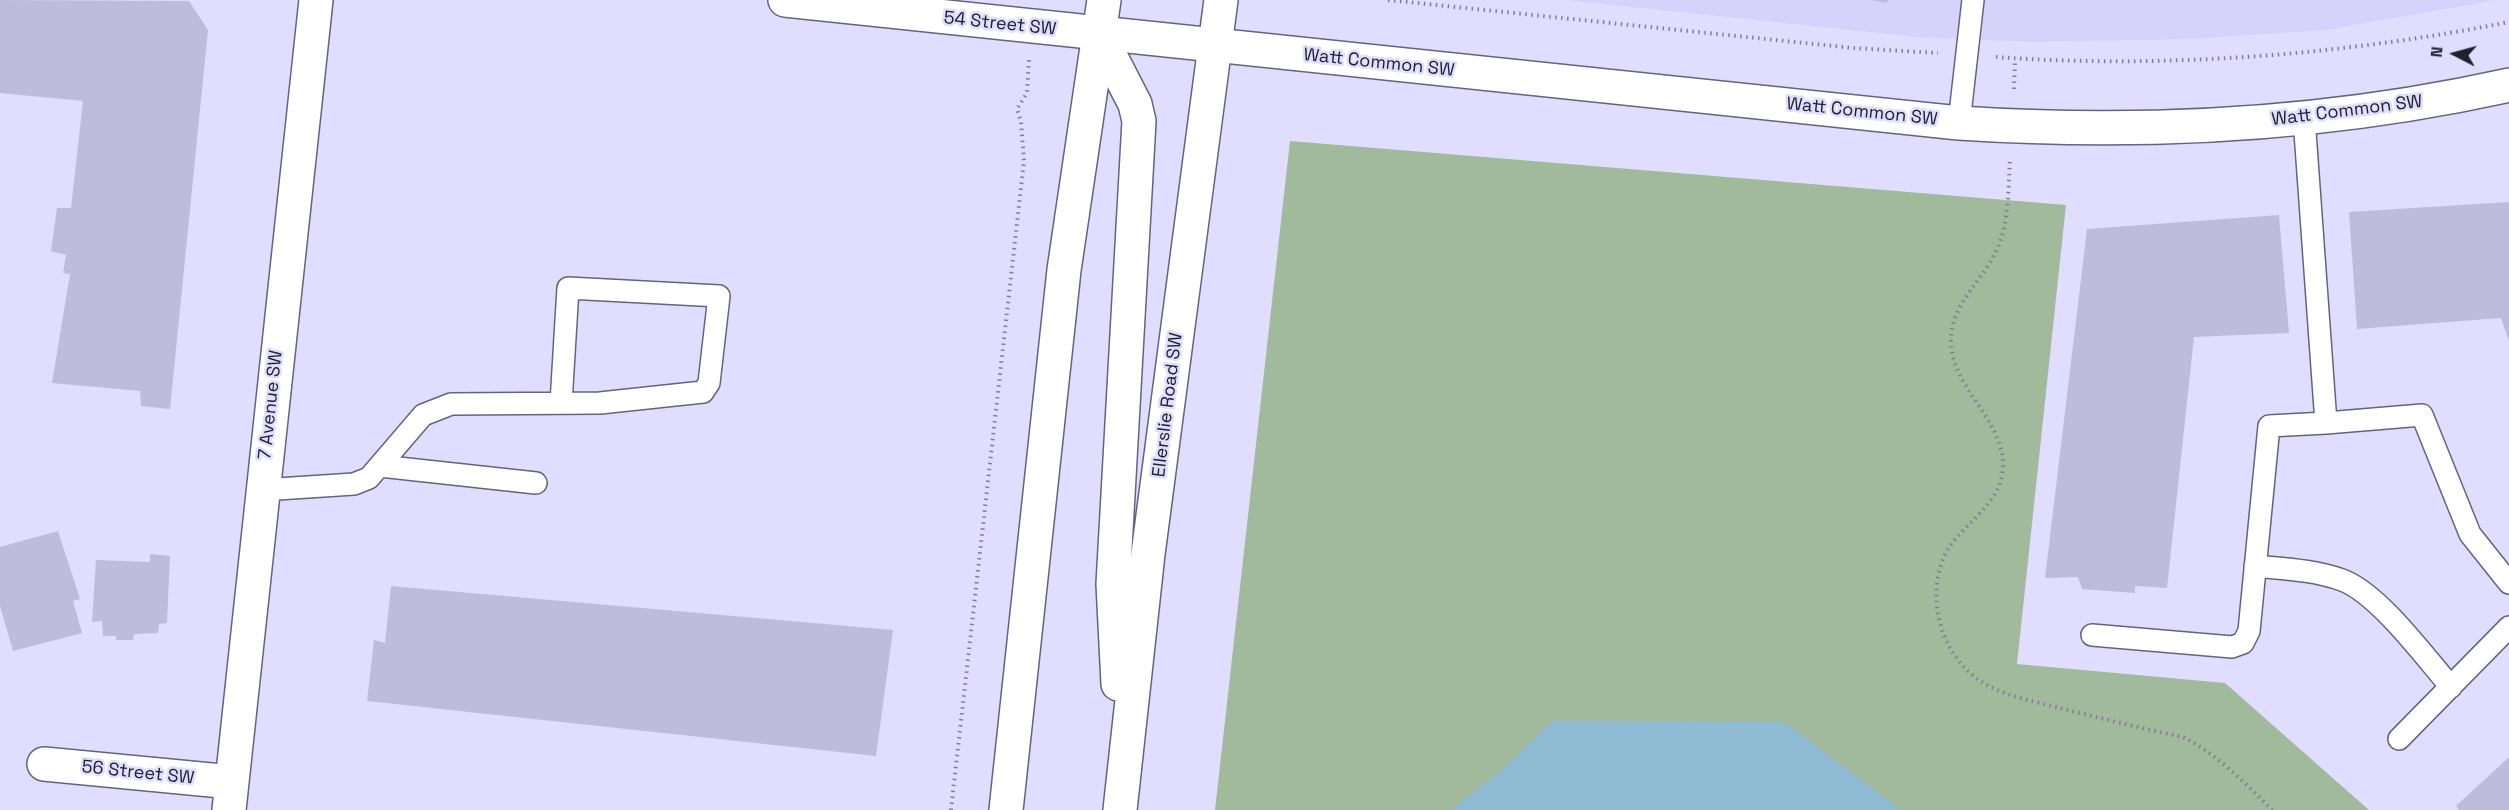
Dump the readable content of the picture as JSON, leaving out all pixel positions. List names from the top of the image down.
{
  "streets": {
    "street": [
      "54 Street SW",
      "Watt Common SW",
      "7 Avenue SW",
      "Ellerslie Road SW",
      "56 Street SW"
    ]
  },
  "crossings": [
    ["54 Street SW", "Watt Common SW"],
    ["54 Street SW", "Ellerslie Road SW"],
    ["Watt Common SW", "Ellerslie Road SW"],
    ["7 Avenue SW", "56 Street SW"]
  ],
  "north": "left"
}
